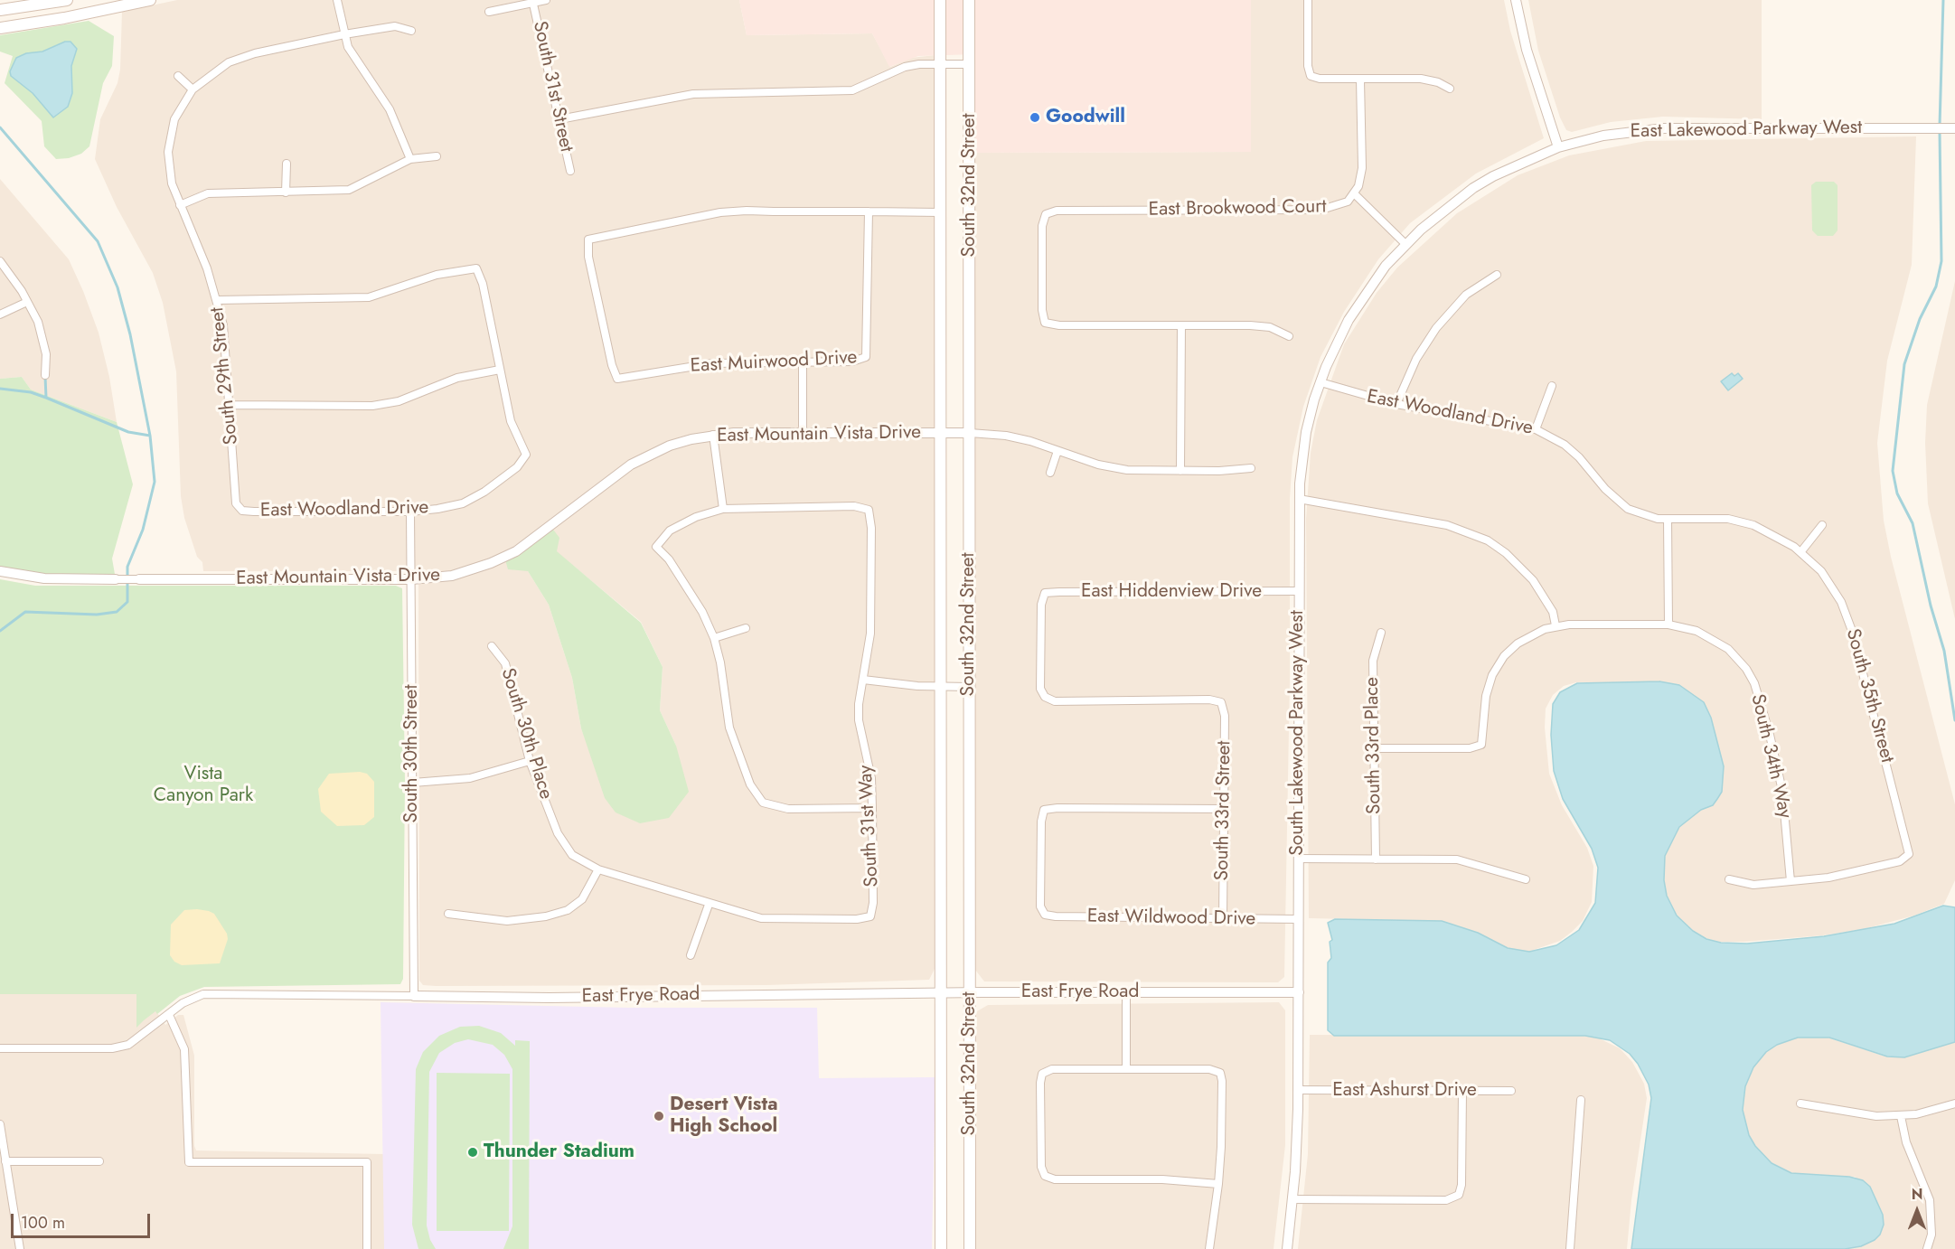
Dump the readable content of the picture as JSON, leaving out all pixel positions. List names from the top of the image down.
{
  "streets": {
    "main road": ["South 32nd Street"],
    "street": [
      "South 31st Street",
      "East Lakewood Parkway West",
      "East Brookwood Court",
      "East Muirwood Drive",
      "South 29th Street",
      "East Woodland Drive",
      "East Mountain Vista Drive",
      "East Hiddenview Drive",
      "South 35th Street",
      "South Lakewood Parkway West",
      "South 30th Place",
      "South 33rd Place",
      "South 30th Street",
      "South 34th Way",
      "South 33rd Street",
      "South 31st Way",
      "East Wildwood Drive",
      "East Frye Road",
      "East Ashurst Drive"
    ]
  },
  "crossings": [
    ["East Lakewood Parkway West", "South Lakewood Parkway West"],
    ["South 32nd Street", "East Mountain Vista Drive"],
    ["South 32nd Street", "East Frye Road"],
    ["South 29th Street", "East Woodland Drive"],
    ["East Woodland Drive", "South 35th Street"],
    ["East Woodland Drive", "South Lakewood Parkway West"],
    ["East Woodland Drive", "South 30th Street"],
    ["East Mountain Vista Drive", "South 30th Street"],
    ["East Hiddenview Drive", "South Lakewood Parkway West"],
    ["East Hiddenview Drive", "South 33rd Street"],
    ["South 35th Street", "South 34th Way"],
    ["South Lakewood Parkway West", "East Wildwood Drive"],
    ["South Lakewood Parkway West", "East Frye Road"],
    ["South Lakewood Parkway West", "East Ashurst Drive"],
    ["South 30th Street", "East Frye Road"],
    ["South 33rd Street", "East Wildwood Drive"]
  ],
  "parks": ["Vista Canyon Park"],
  "places": ["Goodwill", "Desert Vista High School", "Thunder Stadium"],
  "scale_bar": "100 m",
  "north": "top"
}
